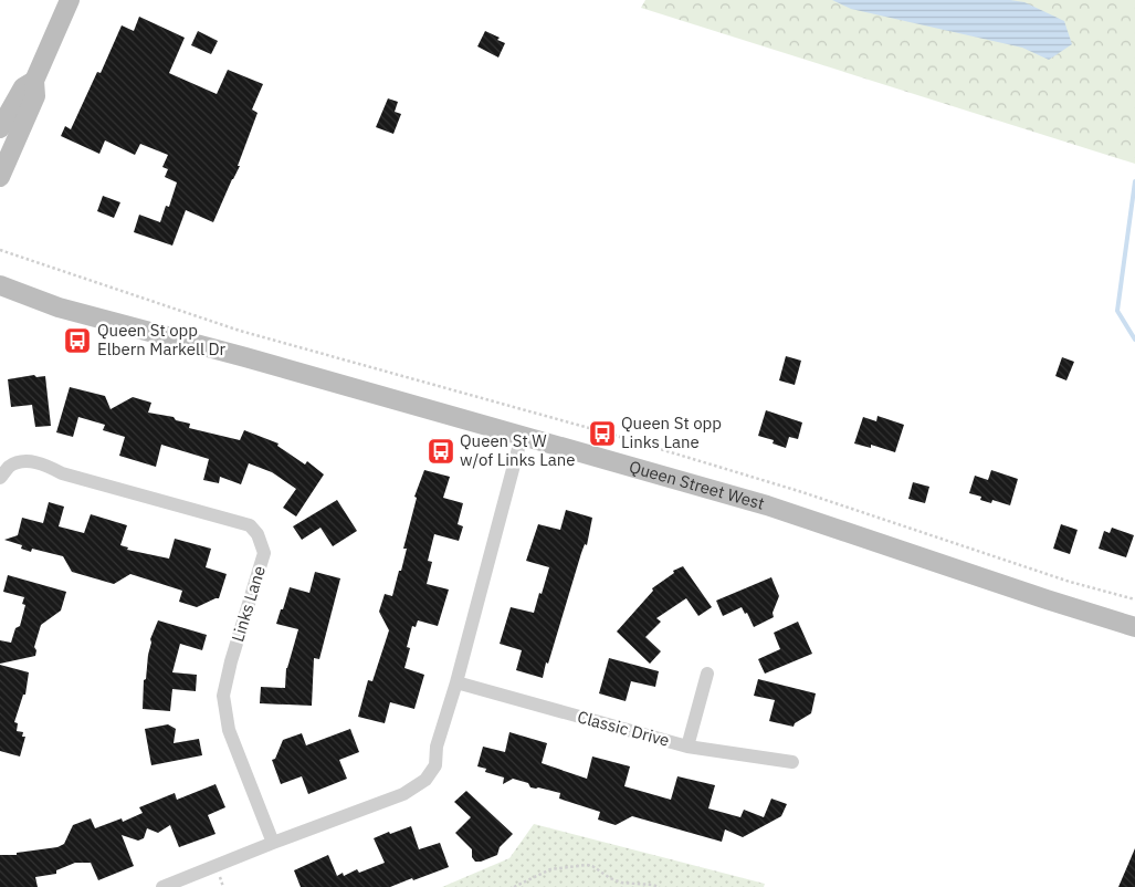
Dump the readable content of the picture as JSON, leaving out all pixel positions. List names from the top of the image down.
{
  "streets": {
    "main road": ["Queen Street West"],
    "street": ["Links Lane", "Classic Drive"]
  },
  "places": {
    "bus stop": ["Queen St opp Elbern Markell Dr", "Queen St opp Links Lane", "Queen St W w/of Links Lane"]
  }
}
